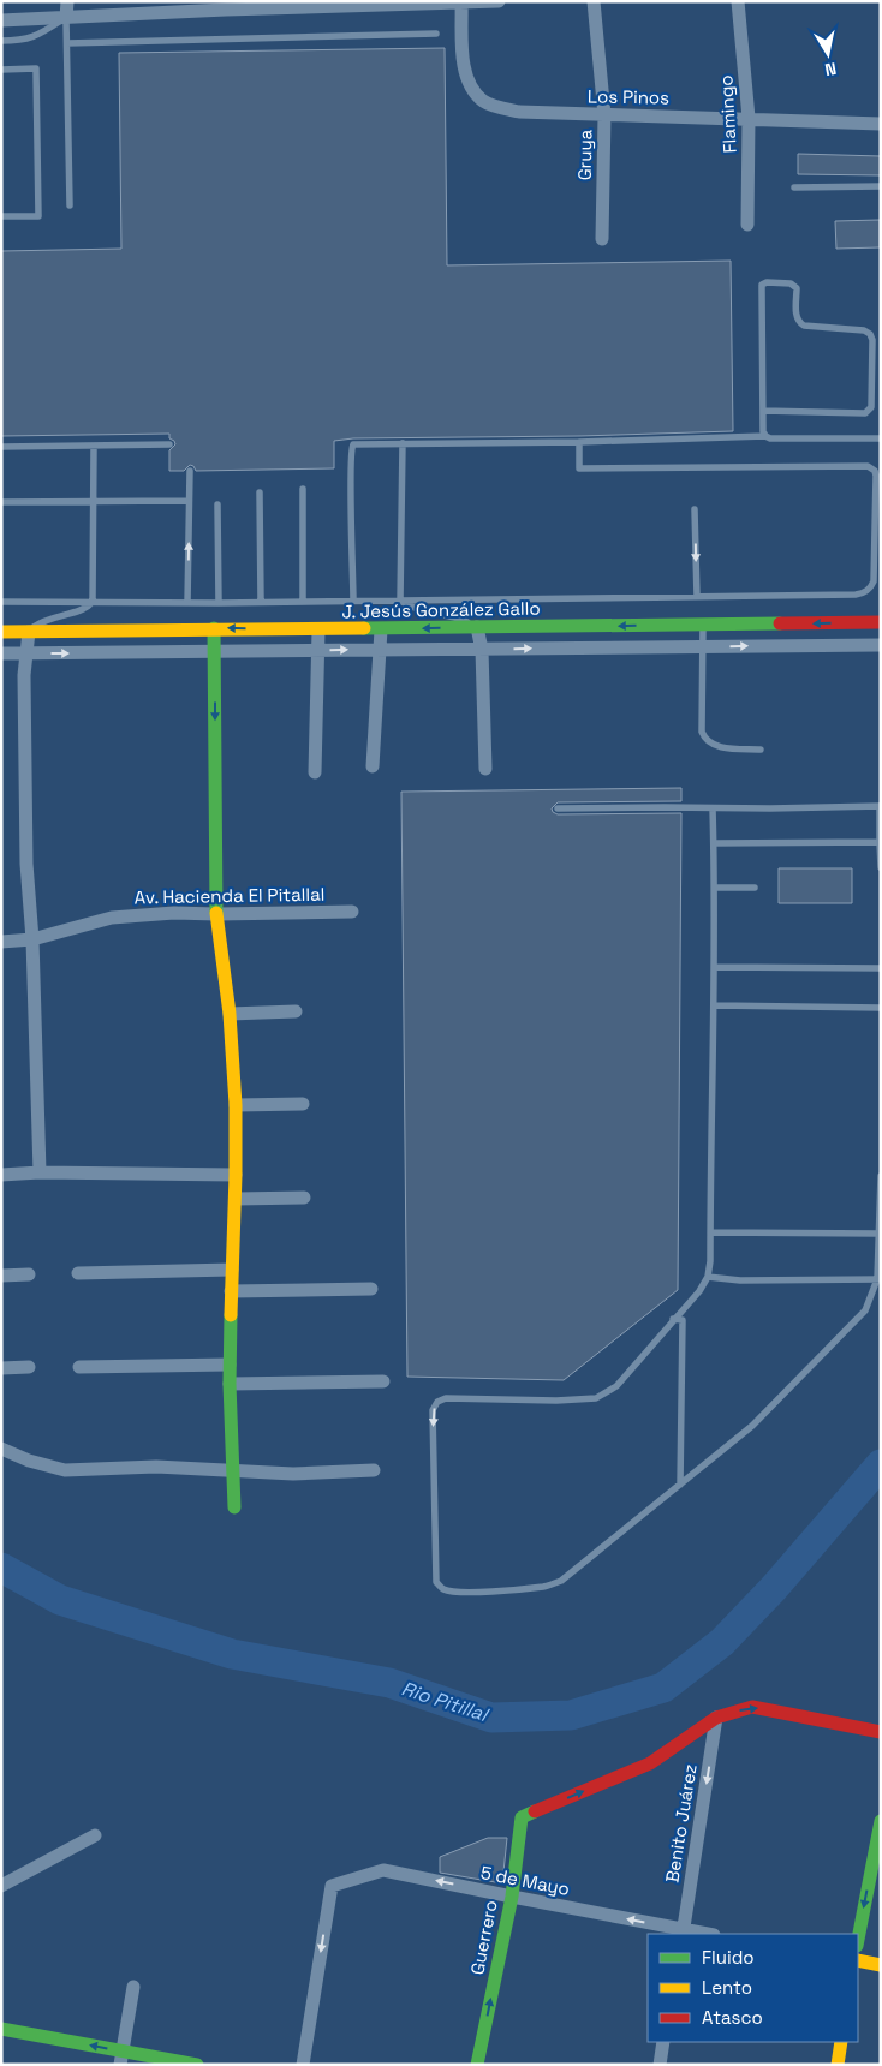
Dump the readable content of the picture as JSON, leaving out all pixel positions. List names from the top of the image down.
{
  "streets": {
    "street": [
      "Los Pinos",
      "Flamingo",
      "Gruya",
      "J. Jesús González Gallo",
      "Av. Hacienda El Pitallal",
      "Benito Juárez",
      "5 de Mayo",
      "Guerrero"
    ]
  },
  "crossings": [
    ["Los Pinos", "Flamingo"],
    ["Los Pinos", "Gruya"],
    ["Benito Juárez", "5 de Mayo"],
    ["Benito Juárez", "Guerrero"],
    ["5 de Mayo", "Guerrero"]
  ],
  "one_way": ["Benito Juárez", "Guerrero"],
  "water": ["Rio Pitillal"],
  "legend": ["Fluido", "Lento", "Atasco"],
  "north": "bottom"
}
